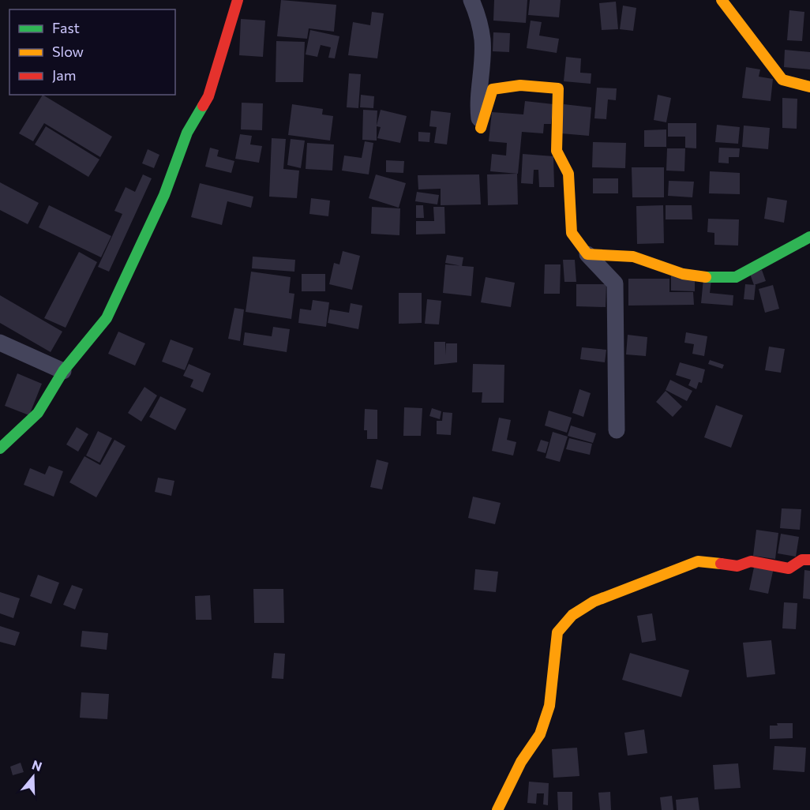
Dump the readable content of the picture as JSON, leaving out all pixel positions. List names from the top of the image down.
{
  "legend": ["Fast", "Slow", "Jam"],
  "north": "top"
}
